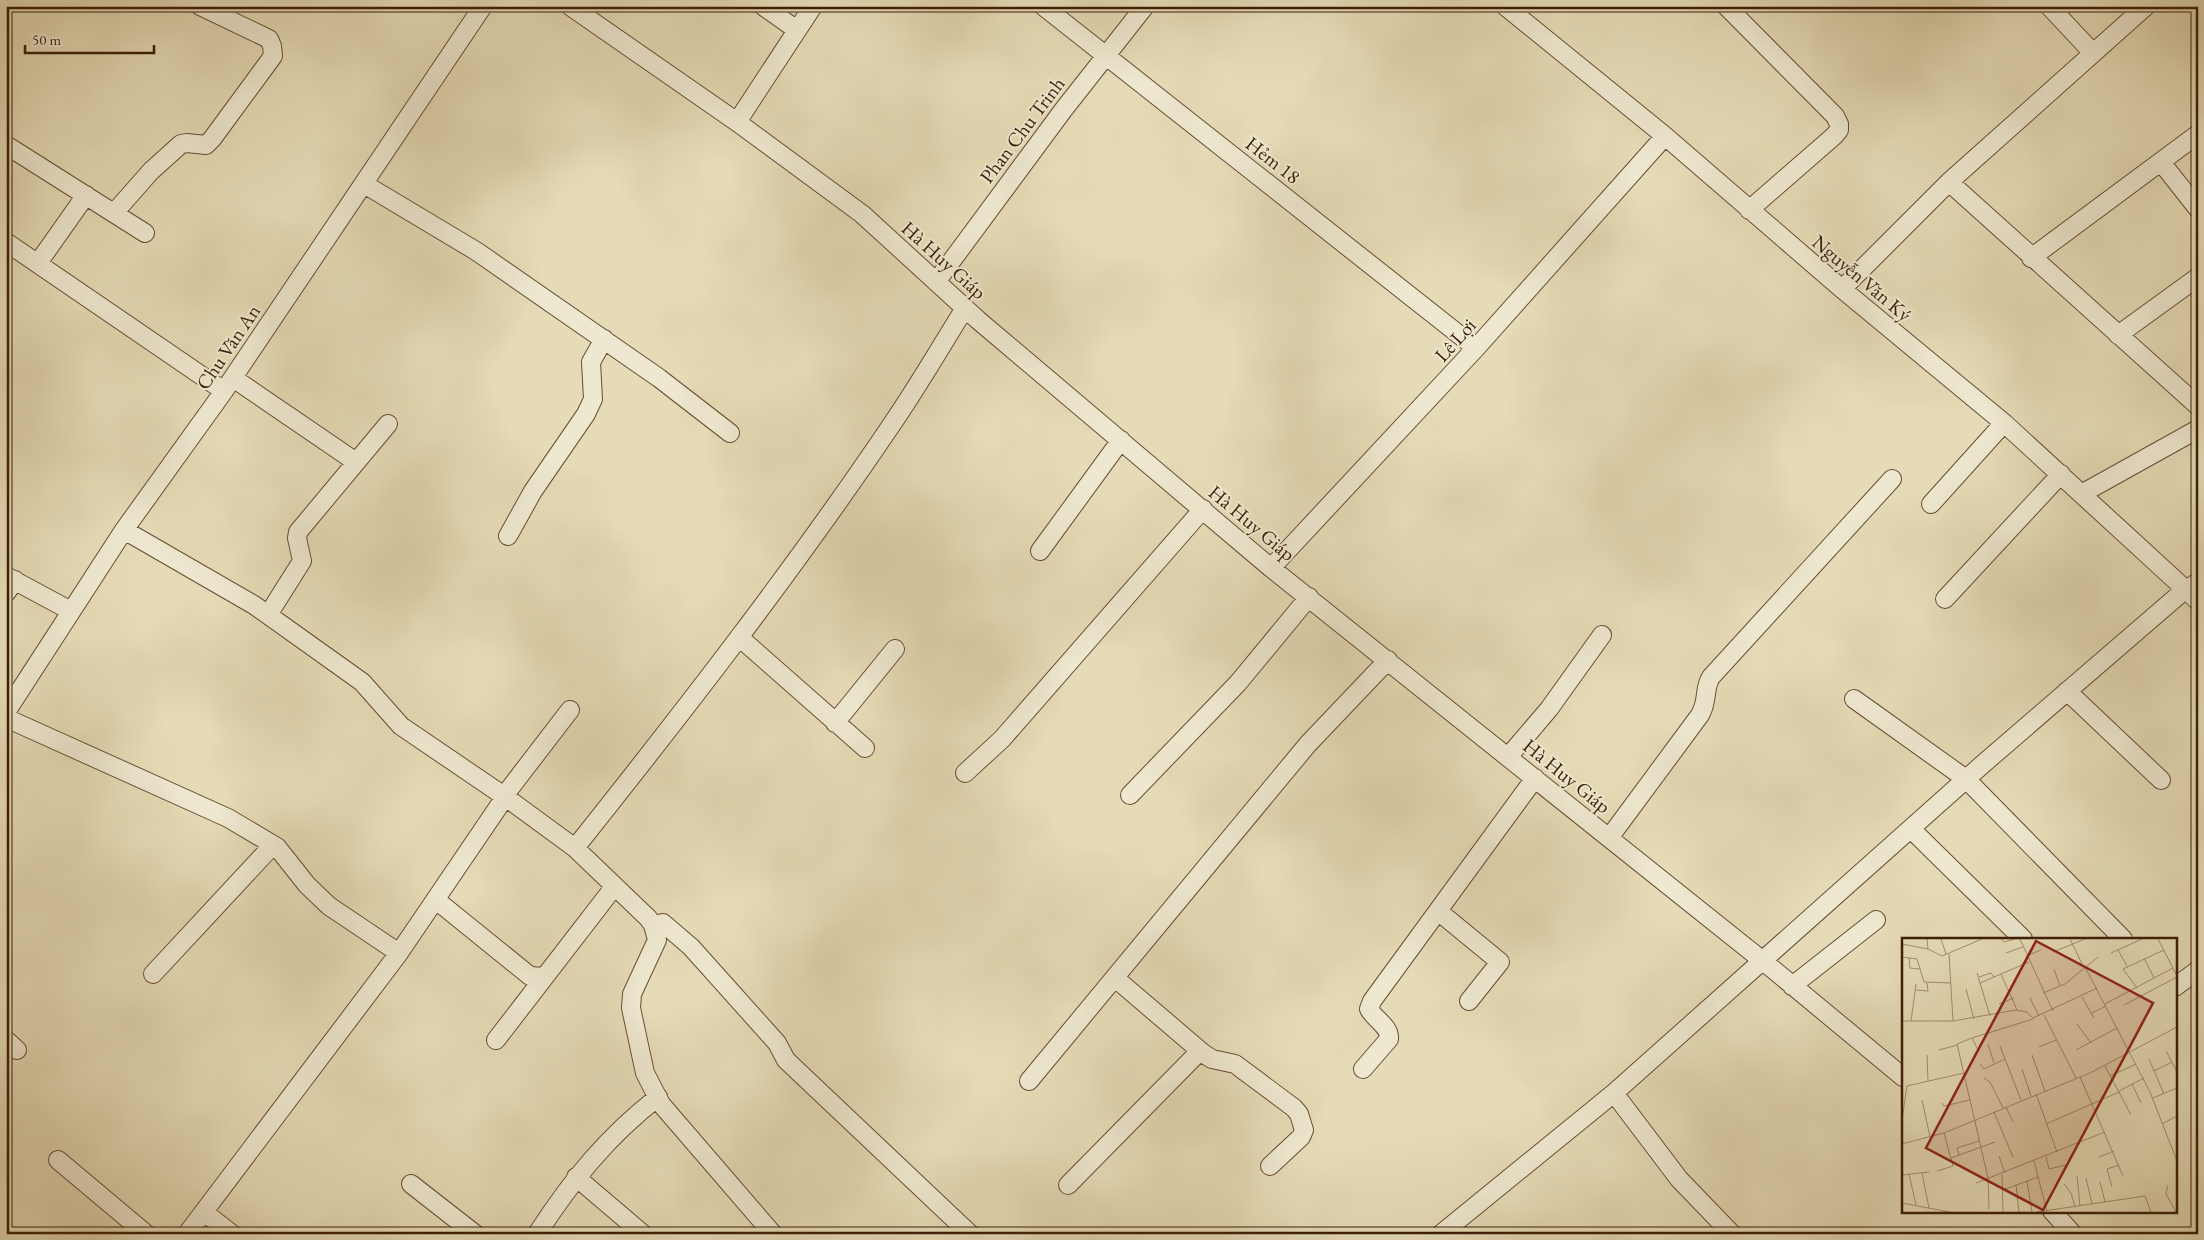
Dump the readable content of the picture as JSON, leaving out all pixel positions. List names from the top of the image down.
{
  "streets": {
    "street": [
      "Phan Chu Trinh",
      "Hẻm 18",
      "Hà Huy Giáp",
      "Nguyễn Văn Ký",
      "Lê Lợi",
      "Chu Văn An"
    ]
  },
  "crossings": [
    ["Phan Chu Trinh", "Hẻm 18"],
    ["Phan Chu Trinh", "Hà Huy Giáp"],
    ["Hẻm 18", "Lê Lợi"],
    ["Hà Huy Giáp", "Lê Lợi"],
    ["Nguyễn Văn Ký", "Lê Lợi"]
  ],
  "scale_bar": "50 m"
}
